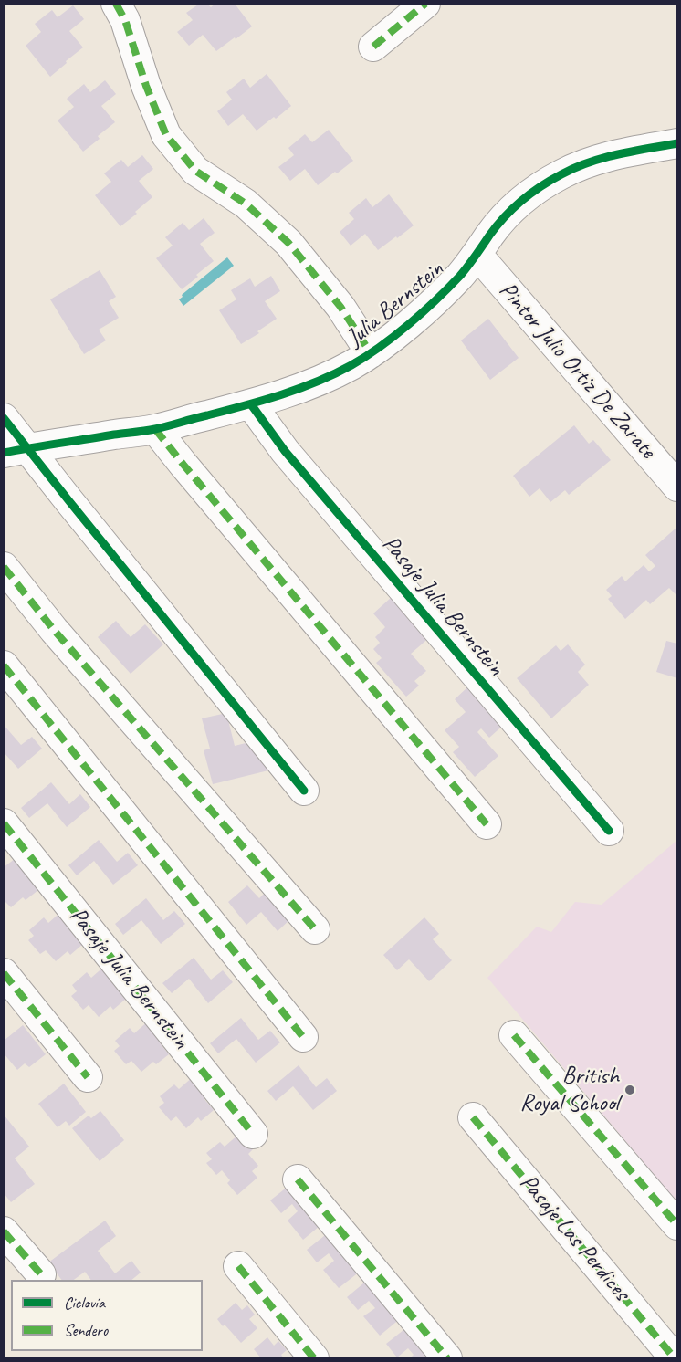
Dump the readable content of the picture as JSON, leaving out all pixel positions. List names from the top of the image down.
{
  "streets": {
    "street": [
      "Julia Bernstein",
      "Pintor Julio Ortiz De Zarate",
      "Pasaje Julia Bernstein",
      "Pasaje Las Perdices"
    ]
  },
  "crossings": [
    ["Julia Bernstein", "Pintor Julio Ortiz De Zarate"],
    ["Julia Bernstein", "Pasaje Julia Bernstein"]
  ],
  "places": ["British Royal School"],
  "legend": ["Ciclovía", "Sendero"]
}
